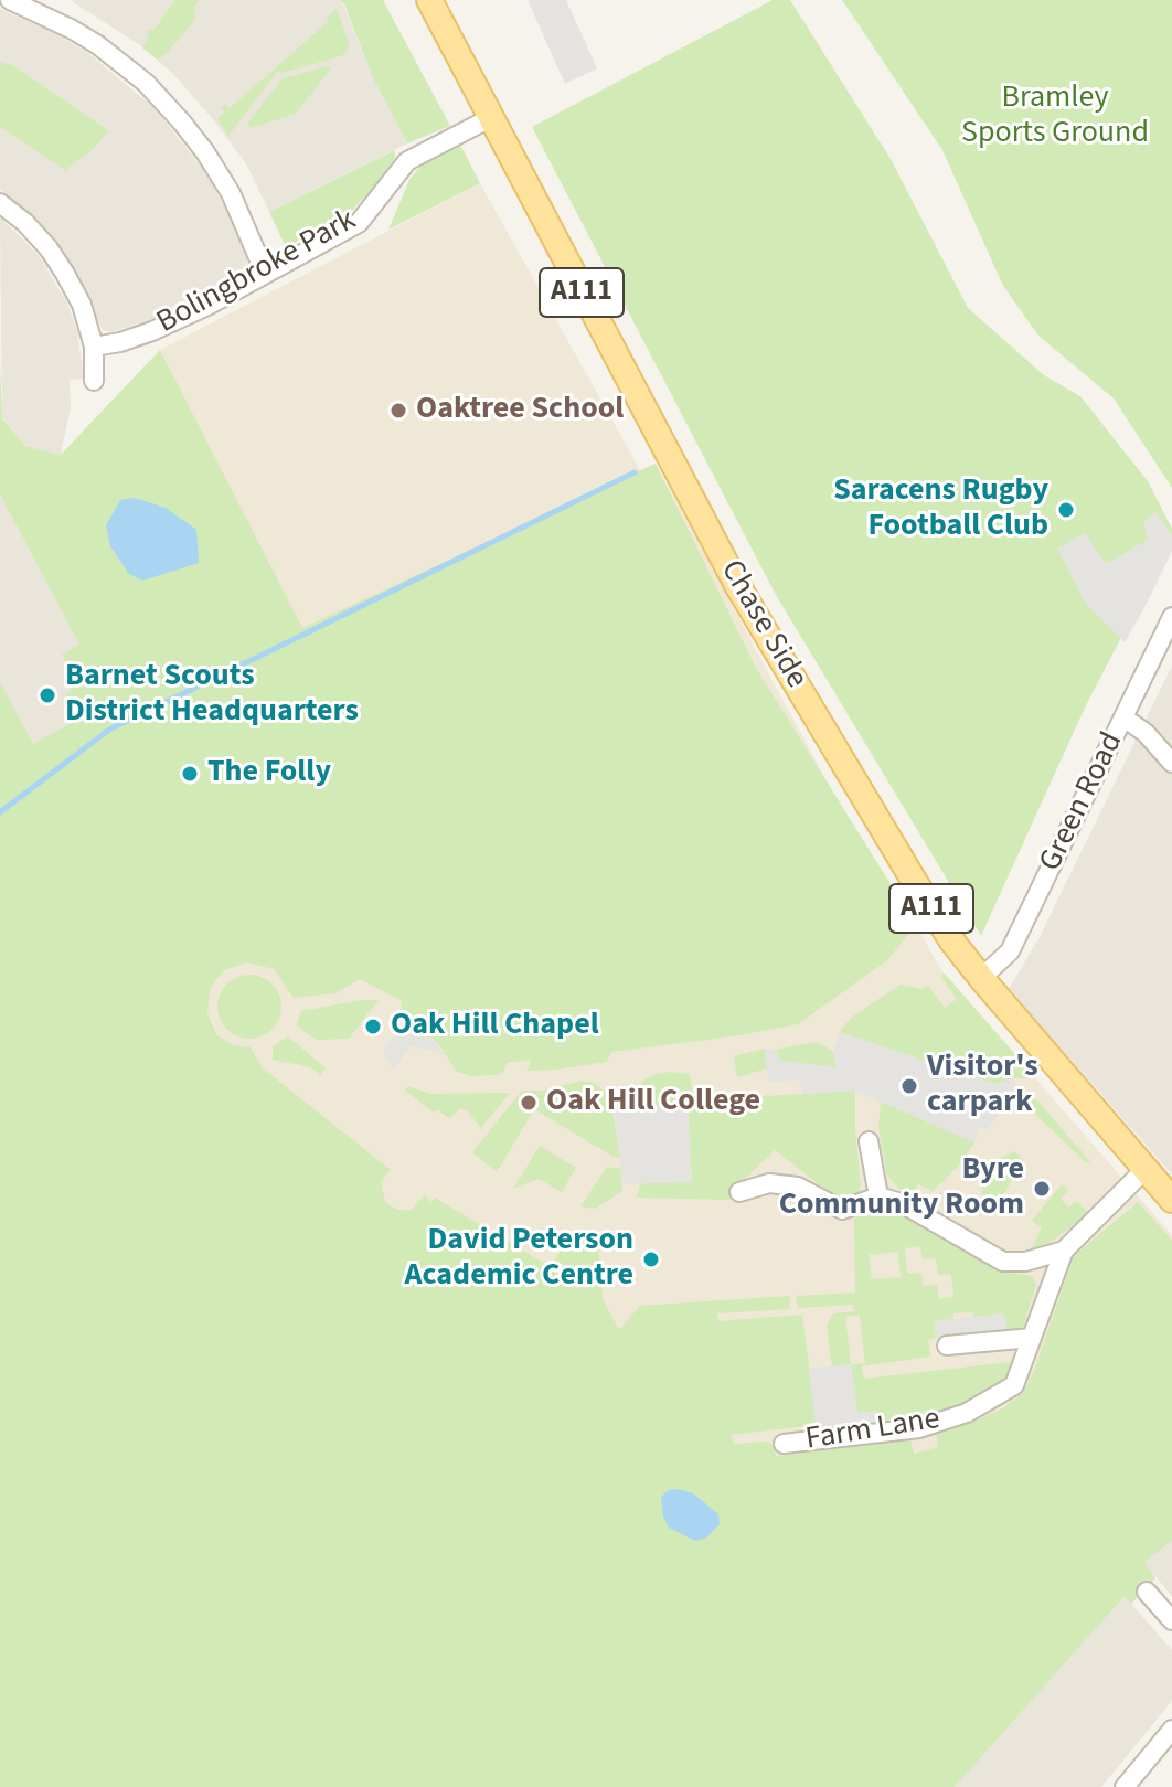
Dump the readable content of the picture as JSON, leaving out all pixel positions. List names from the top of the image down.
{
  "streets": {
    "main road": ["A111", "Chase Side"],
    "street": ["Bolingbroke Park", "Green Road", "Farm Lane"]
  },
  "crossings": [
    ["Bolingbroke Park", "Chase Side"],
    ["Chase Side", "Green Road"],
    ["Chase Side", "Farm Lane"]
  ],
  "parks": ["Bramley Sports Ground"],
  "places": [
    "Oaktree School",
    "Saracens Rugby Football Club",
    "Barnet Scouts District Headquarters",
    "The Folly",
    "Oak Hill Chapel",
    "Visitor's carpark",
    "Oak Hill College",
    "Byre Community Room",
    "David Peterson Academic Centre"
  ]
}
